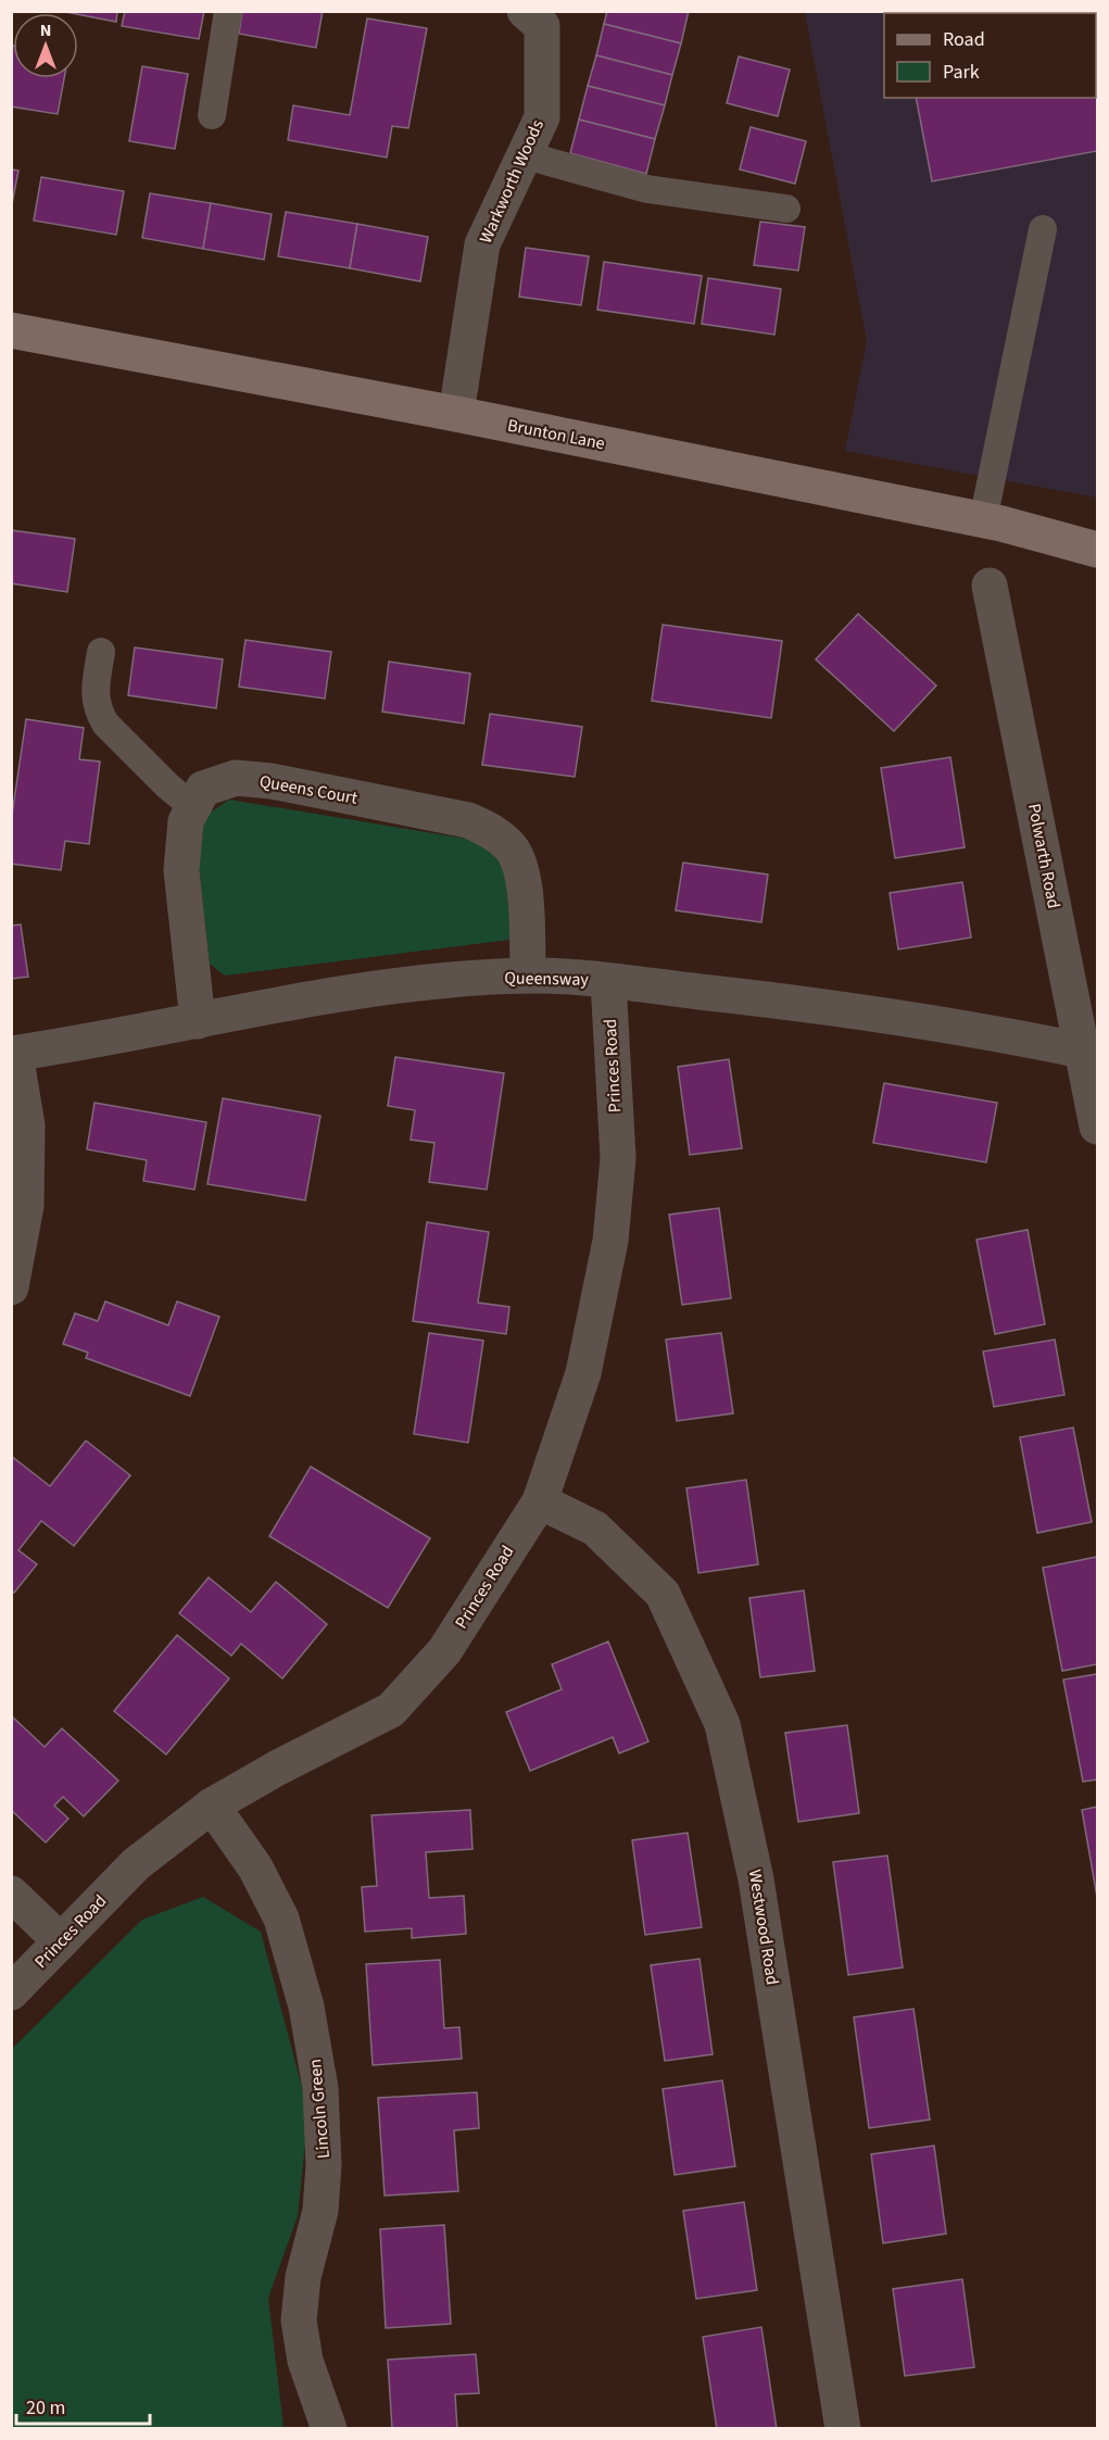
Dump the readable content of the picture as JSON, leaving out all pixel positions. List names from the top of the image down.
{
  "streets": {
    "street": [
      "Warkworth Woods",
      "Brunton Lane",
      "Queens Court",
      "Polwarth Road",
      "Queensway",
      "Princes Road",
      "Westwood Road",
      "Lincoln Green"
    ]
  },
  "crossings": [
    ["Warkworth Woods", "Brunton Lane"],
    ["Queens Court", "Queensway"],
    ["Polwarth Road", "Queensway"],
    ["Queensway", "Princes Road"],
    ["Princes Road", "Westwood Road"],
    ["Princes Road", "Lincoln Green"]
  ],
  "legend": ["Road", "Park"],
  "scale_bar": "20 m",
  "north": "top"
}
